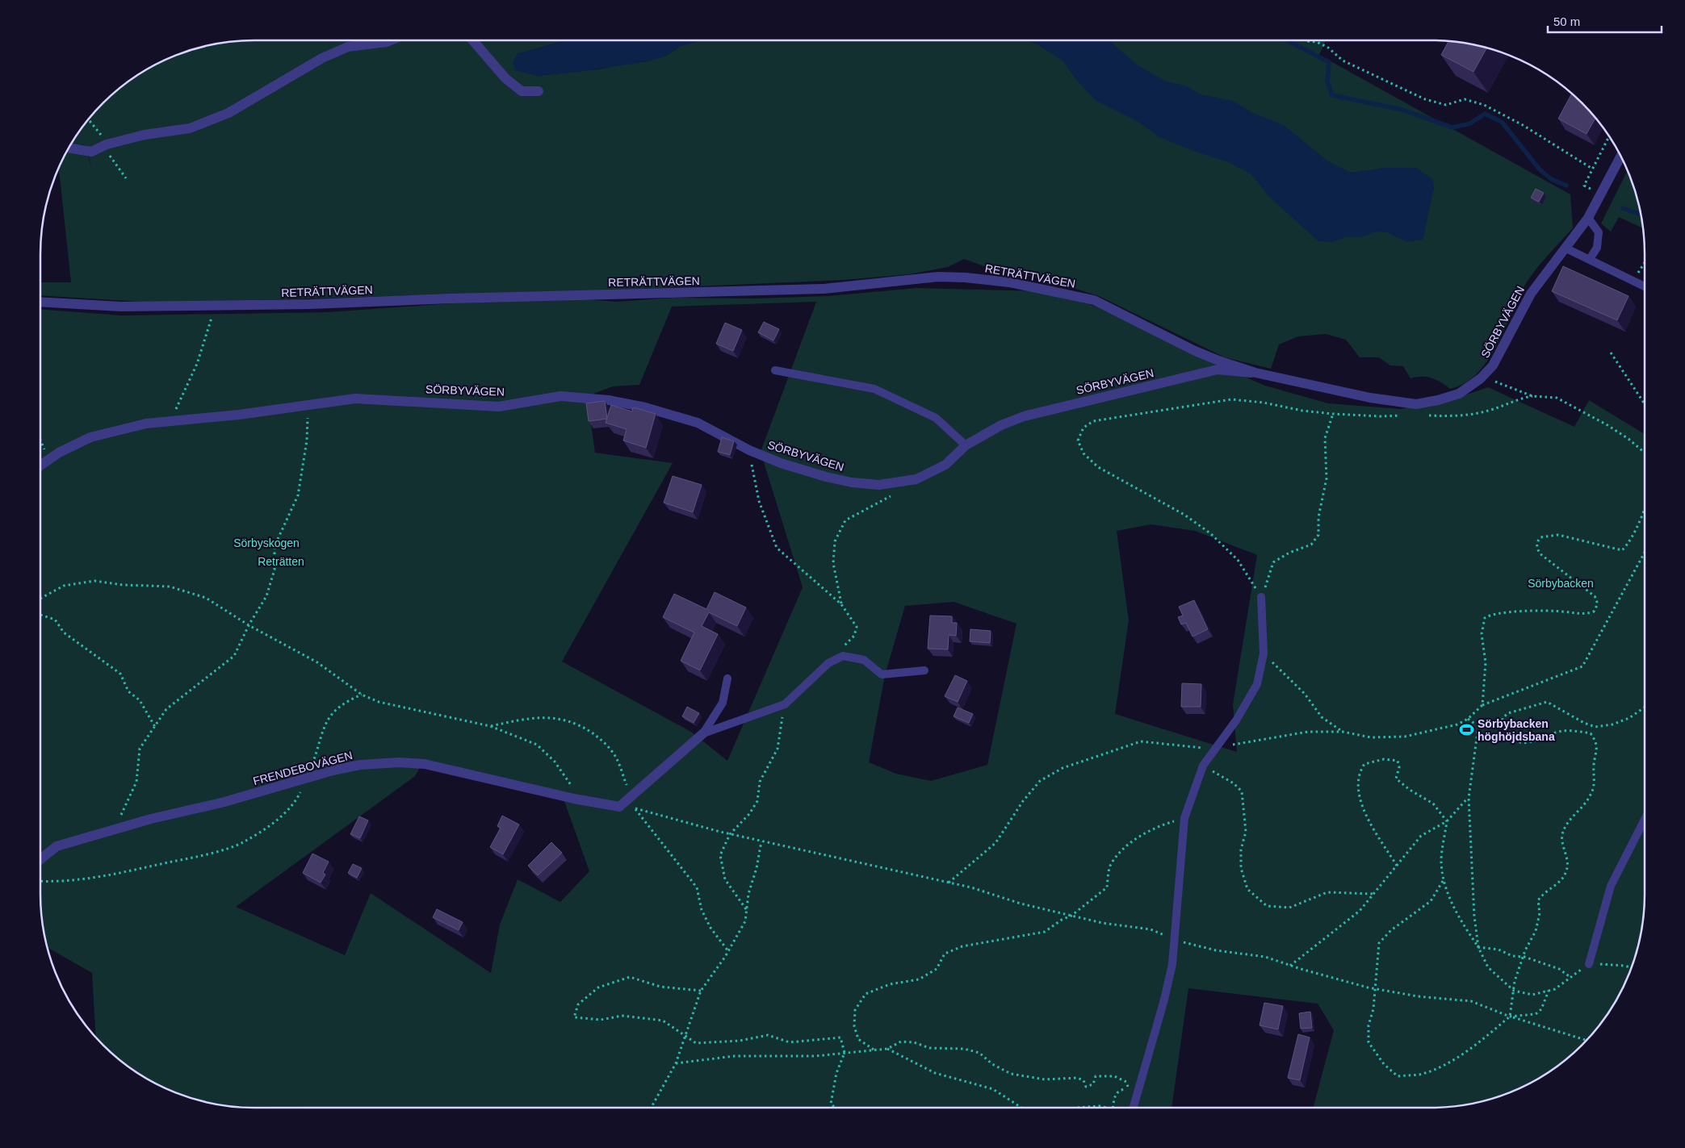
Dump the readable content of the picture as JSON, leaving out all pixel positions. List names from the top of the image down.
{
  "streets": {
    "street": ["RETRÄTTVÄGEN", "SÖRBYVÄGEN", "FRENDEBOVÄGEN"]
  },
  "crossings": [
    ["RETRÄTTVÄGEN", "SÖRBYVÄGEN"]
  ],
  "parks": ["Sörbyskogen", "Reträtten", "Sörbybacken"],
  "places": {
    "sports": ["Sörbybacken höghöjdsbana"]
  },
  "scale_bar": "50 m"
}
